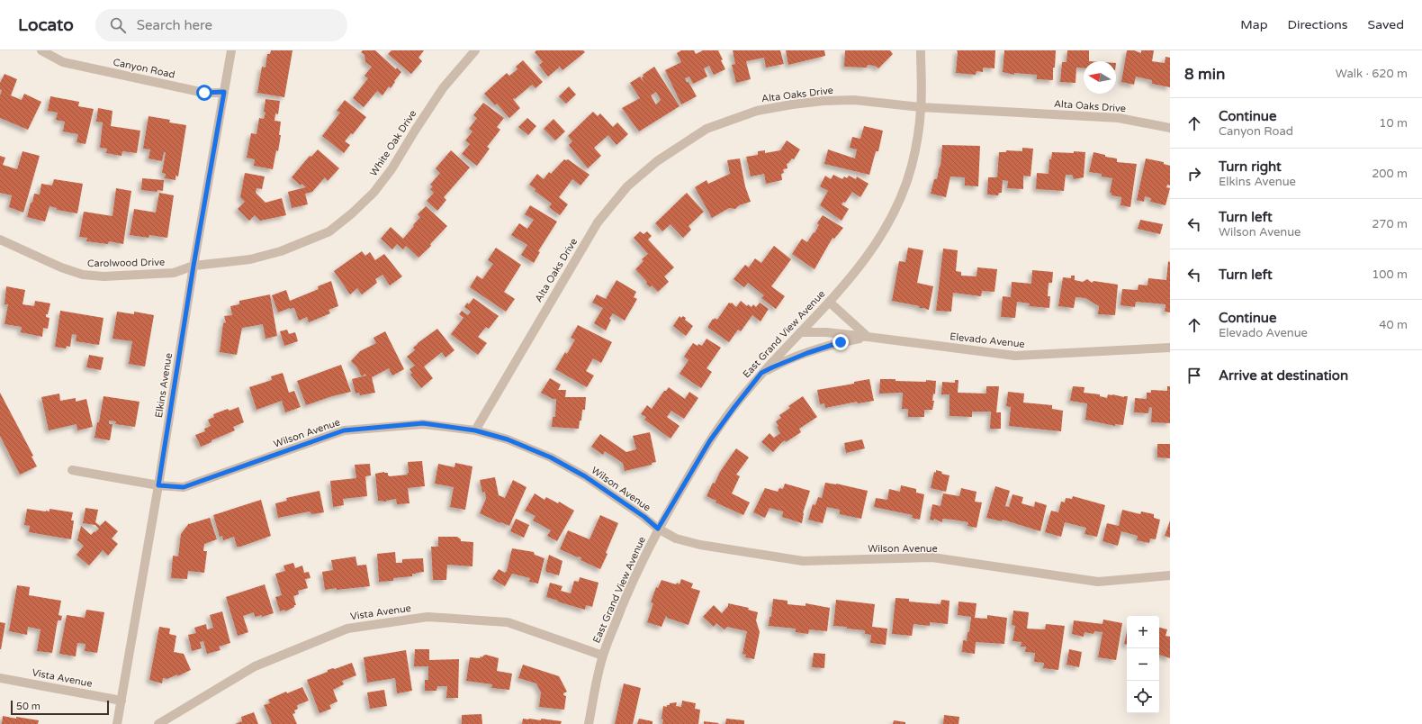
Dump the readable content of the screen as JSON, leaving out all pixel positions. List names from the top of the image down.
{
  "streets": {
    "street": [
      "Canyon Road",
      "Alta Oaks Drive",
      "White Oak Drive",
      "Carolwood Drive",
      "East Grand View Avenue",
      "Elevado Avenue",
      "Elkins Avenue",
      "Wilson Avenue",
      "Vista Avenue"
    ]
  },
  "crossings": [
    ["Canyon Road", "Elkins Avenue"],
    ["Alta Oaks Drive", "East Grand View Avenue"],
    ["Alta Oaks Drive", "Wilson Avenue"],
    ["White Oak Drive", "Carolwood Drive"],
    ["White Oak Drive", "Elkins Avenue"],
    ["Carolwood Drive", "Elkins Avenue"],
    ["East Grand View Avenue", "Elevado Avenue"],
    ["East Grand View Avenue", "Wilson Avenue"],
    ["East Grand View Avenue", "Vista Avenue"],
    ["Elkins Avenue", "Wilson Avenue"],
    ["Elkins Avenue", "Vista Avenue"]
  ],
  "scale_bar": "50 m",
  "north": "left",
  "page": {
    "header": "Locato",
    "search": "Search here",
    "nav": ["Map", "Directions", "Saved"],
    "heading": ["8 min", "Walk · 620 m"],
    "list": [
      ["Continue", "Canyon Road", "10 m"],
      ["Turn right", "Elkins Avenue", "200 m"],
      ["Turn left", "Wilson Avenue", "270 m"],
      ["Turn left", "100 m"],
      ["Continue", "Elevado Avenue", "40 m"],
      "Arrive at destination"
    ],
    "map_buttons": ["+", "−"],
    "scale": "50 m"
  }
}
